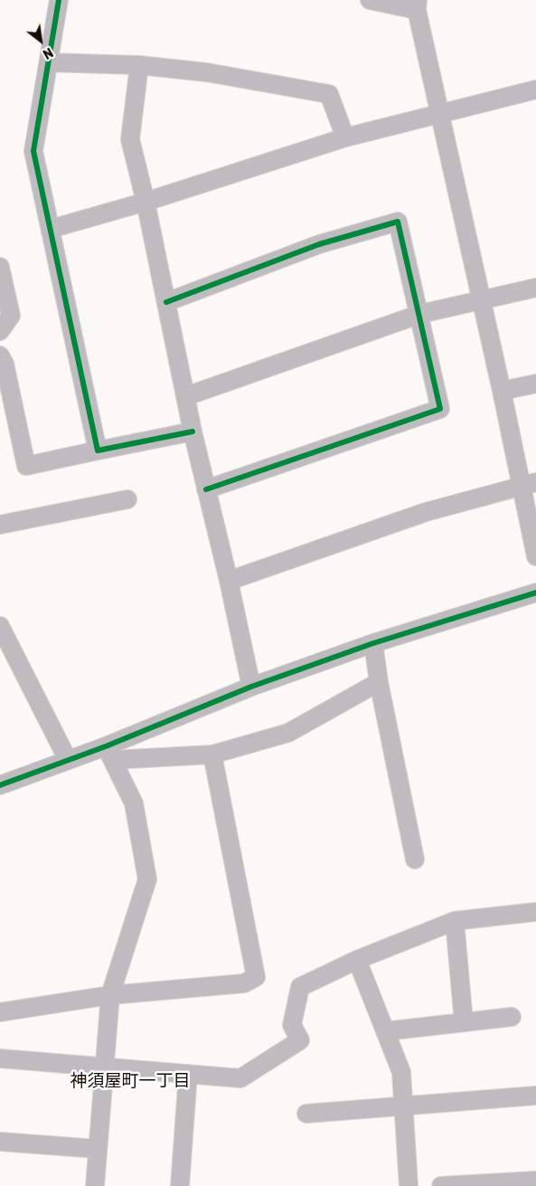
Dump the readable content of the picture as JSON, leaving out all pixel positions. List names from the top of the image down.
{
  "districts": ["神須屋町一丁目"],
  "north": "bottom right"
}
